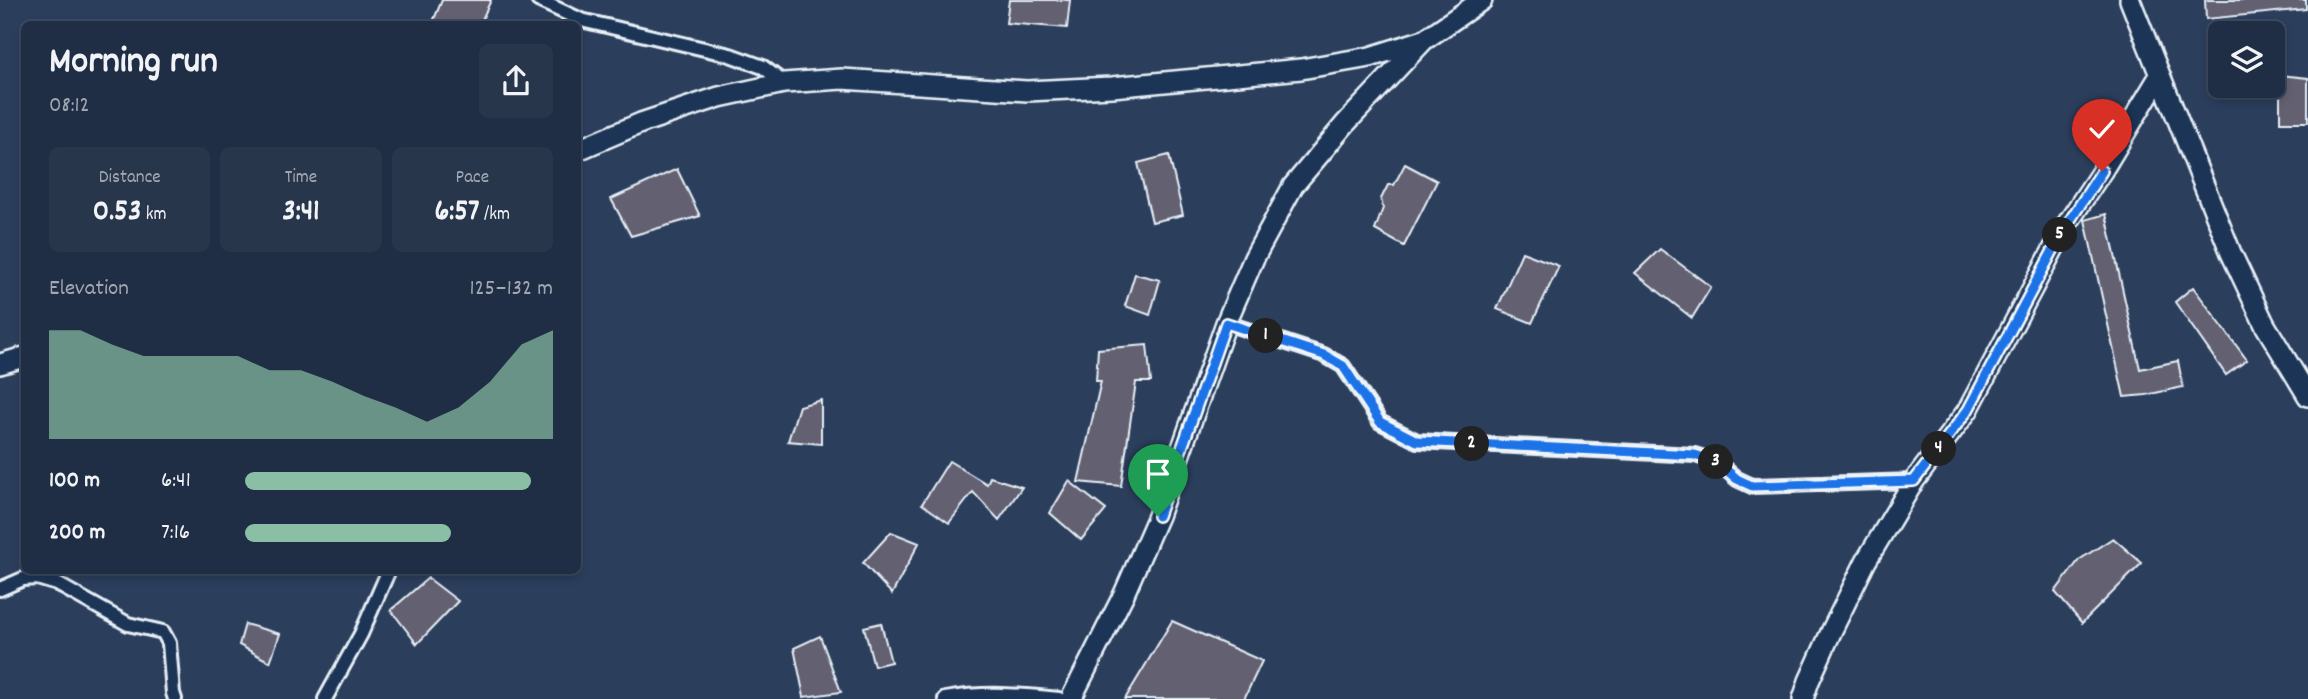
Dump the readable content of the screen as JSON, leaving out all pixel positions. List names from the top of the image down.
{
  "page": {
    "heading": ["Morning run", "08:12"],
    "stats": [
      ["Distance", "0.53 km"],
      ["Time", "3:41"],
      ["Pace", "6:57 /km"]
    ],
    "pins": [
      "5",
      "1",
      "2",
      "4",
      "3"
    ],
    "chart": ["Elevation", "125–132 m"],
    "list": [
      {
        "name": "100 m",
        "note": "6:41"
      },
      {
        "name": "200 m",
        "note": "7:16"
      }
    ]
  }
}
